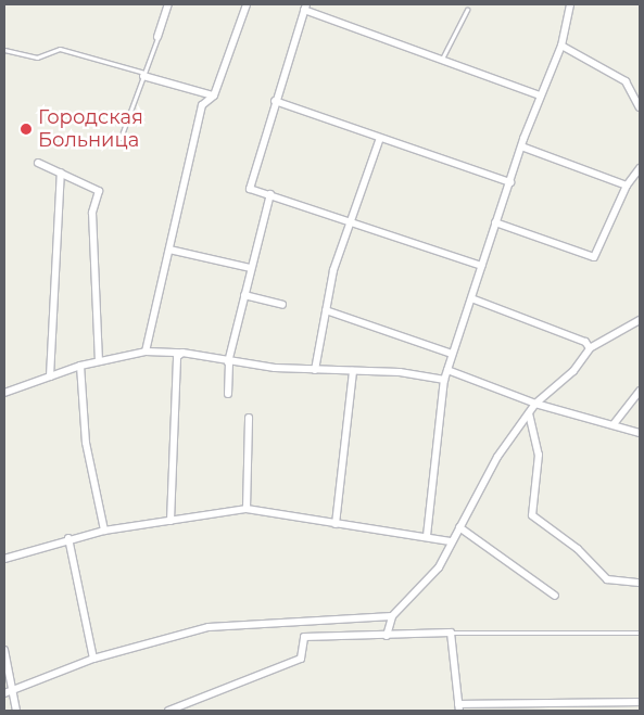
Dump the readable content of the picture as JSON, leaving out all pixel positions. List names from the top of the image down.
{
  "places": ["Городская Больница"]
}
